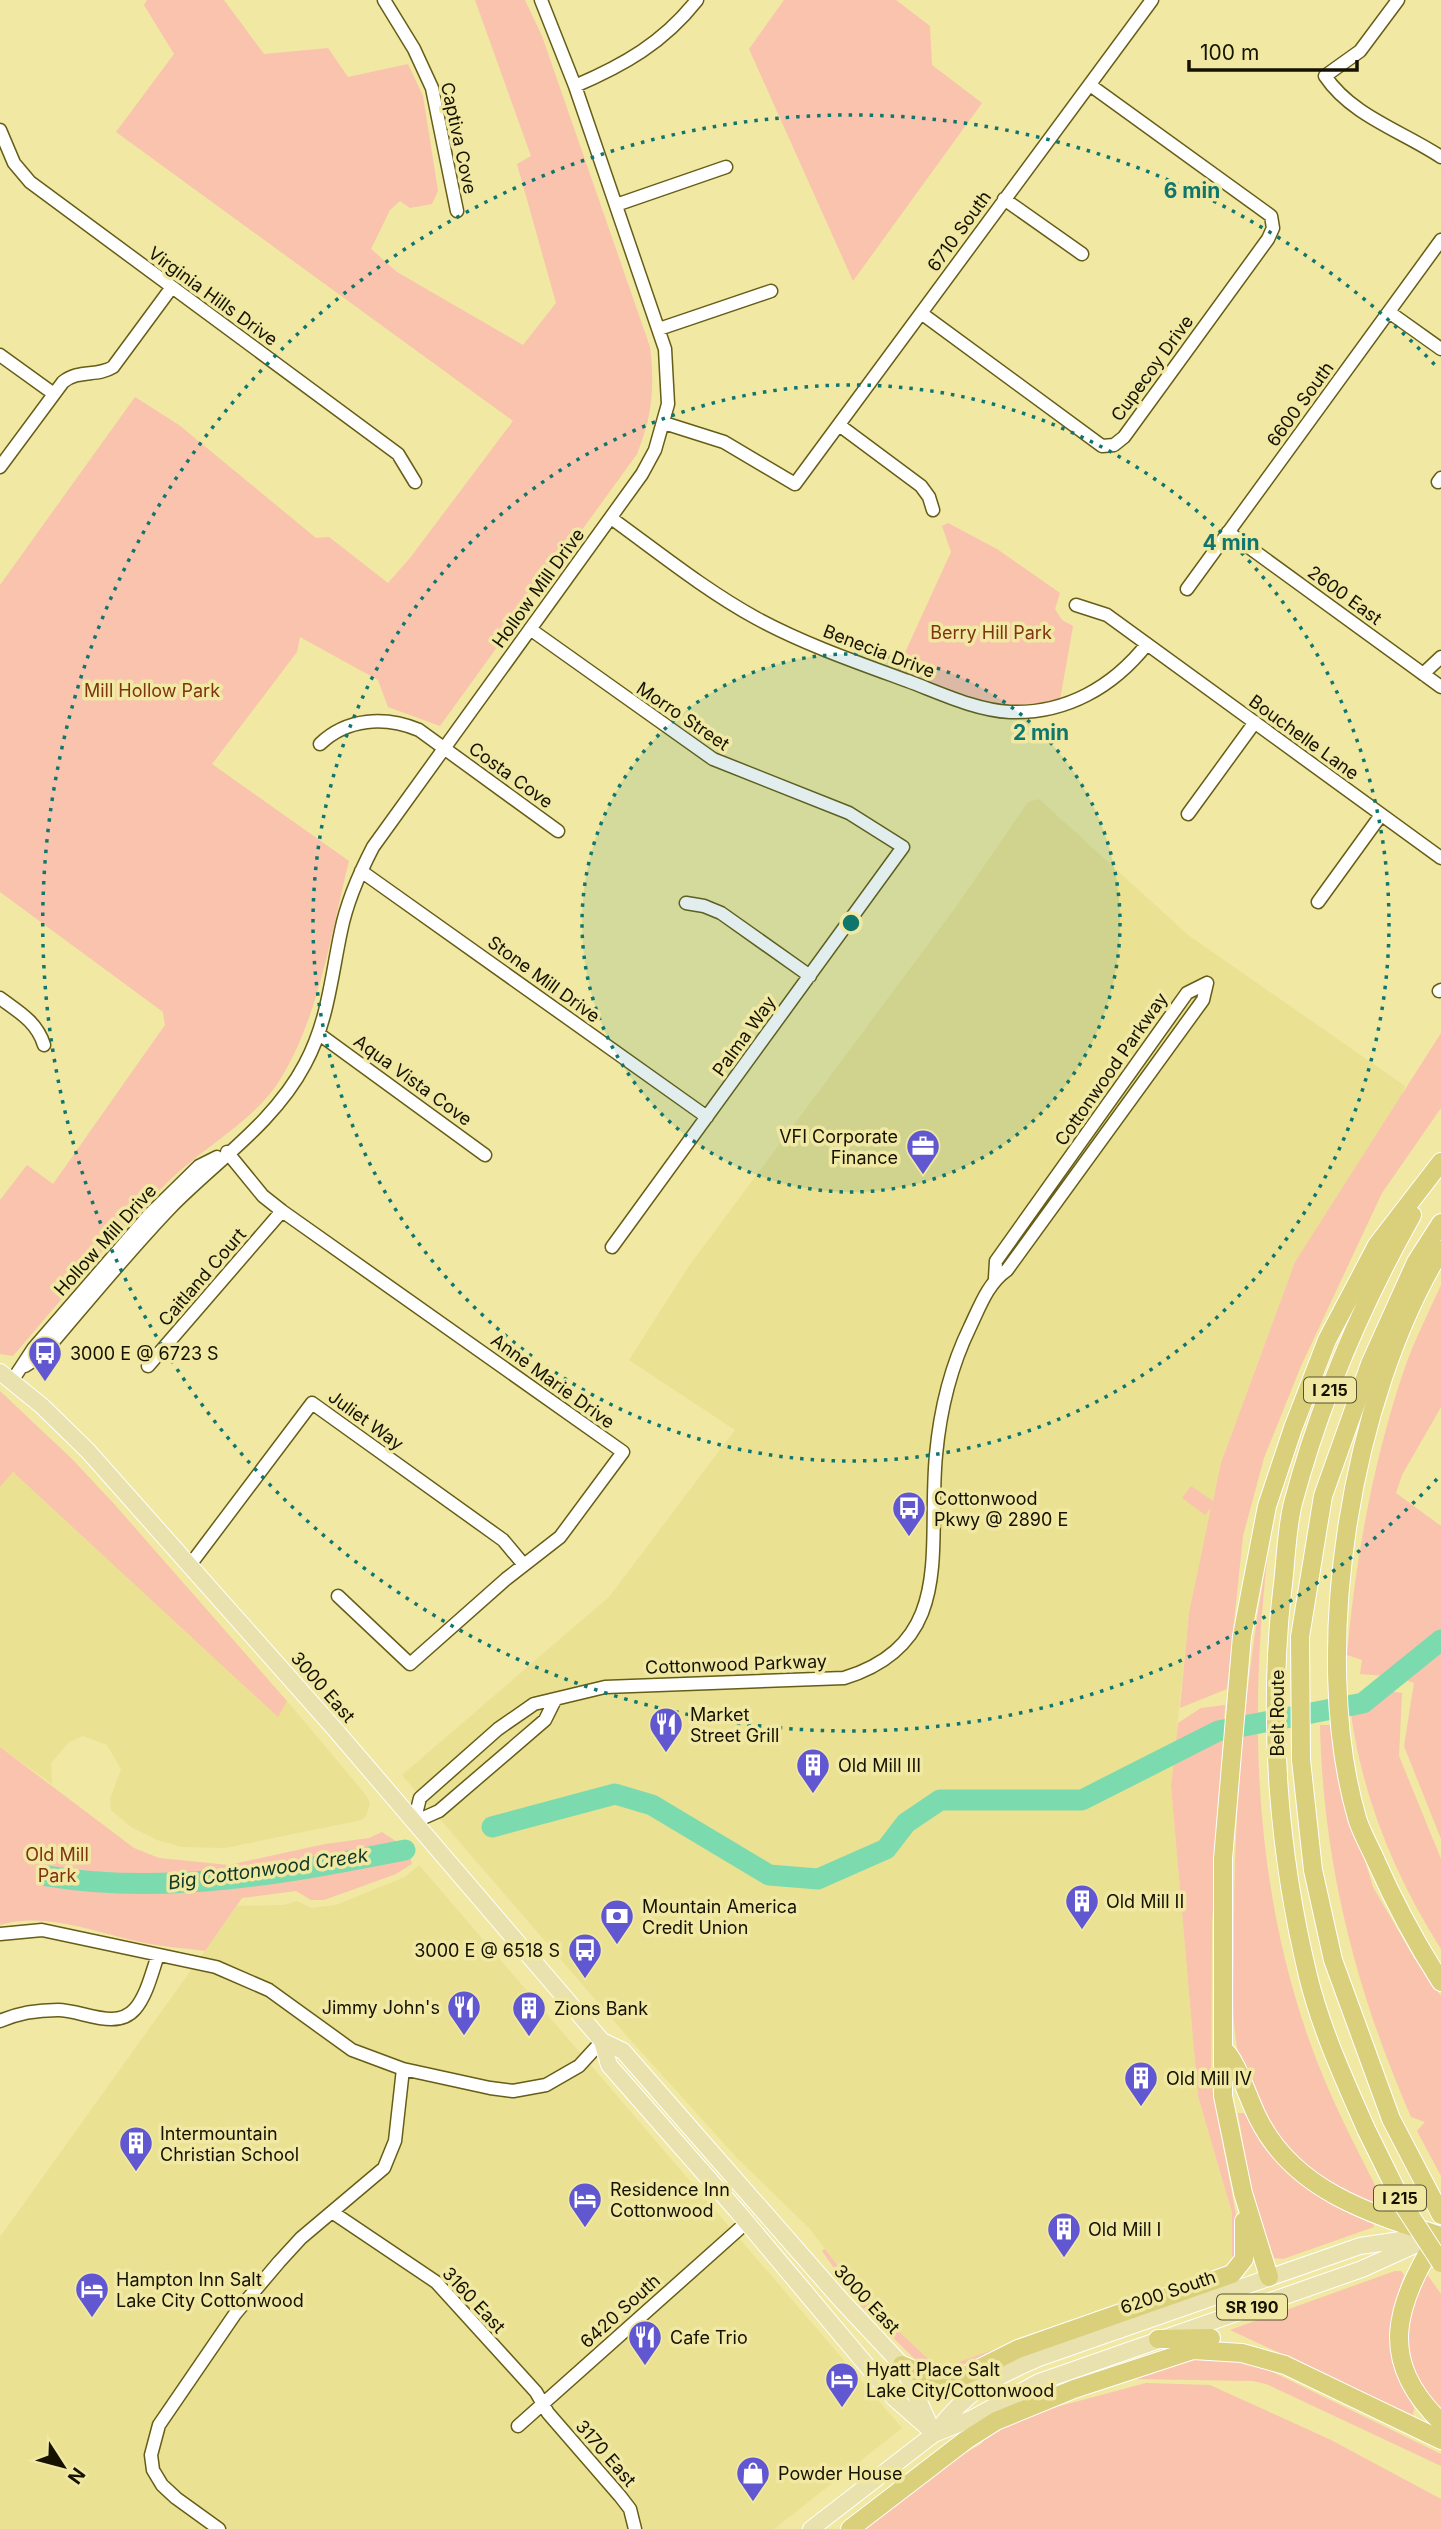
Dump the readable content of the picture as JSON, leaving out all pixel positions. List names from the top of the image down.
{
  "streets": {
    "highway": ["I 215", "Belt Route"],
    "main road": ["3000 East", "6200 South", "SR 190"],
    "street": [
      "Captiva Cove",
      "6710 South",
      "Virginia Hills Drive",
      "Cupecoy Drive",
      "6600 South",
      "Hollow Mill Drive",
      "2600 East",
      "Benecia Drive",
      "Morro Street",
      "Bouchelle Lane",
      "Costa Cove",
      "Stone Mill Drive",
      "Palma Way",
      "Cottonwood Parkway",
      "Aqua Vista Cove",
      "Caitland Court",
      "Anne Marie Drive",
      "Juliet Way",
      "3160 East",
      "6420 South",
      "3170 East"
    ]
  },
  "crossings": [
    ["6710 South", "Cupecoy Drive"],
    ["6710 South", "Hollow Mill Drive"],
    ["6600 South", "2600 East"],
    ["Hollow Mill Drive", "Benecia Drive"],
    ["Hollow Mill Drive", "Morro Street"],
    ["Hollow Mill Drive", "Costa Cove"],
    ["Hollow Mill Drive", "Stone Mill Drive"],
    ["Hollow Mill Drive", "Aqua Vista Cove"],
    ["Hollow Mill Drive", "Anne Marie Drive"],
    ["Hollow Mill Drive", "3000 East"],
    ["Benecia Drive", "Bouchelle Lane"],
    ["Morro Street", "Palma Way"],
    ["Stone Mill Drive", "Palma Way"],
    ["Cottonwood Parkway", "3000 East"],
    ["Caitland Court", "Anne Marie Drive"],
    ["Anne Marie Drive", "Juliet Way"],
    ["Juliet Way", "3000 East"],
    ["3000 East", "6200 South"],
    ["3000 East", "6420 South"],
    ["3160 East", "6420 South"],
    ["3160 East", "3170 East"],
    ["6420 South", "3170 East"]
  ],
  "water": ["Big Cottonwood Creek"],
  "parks": ["Berry Hill Park", "Mill Hollow Park", "Old Mill Park"],
  "places": {
    "office": ["VFI Corporate Finance"],
    "bus stop": ["3000 E @ 6723 S", "Cottonwood Pkwy @ 2890 E", "3000 E @ 6518 S"],
    "restaurant": ["Market Street Grill", "Jimmy John's", "Cafe Trio"],
    "building": [
      "Old Mill III",
      "Old Mill II",
      "Zions Bank",
      "Old Mill IV",
      "Intermountain Christian School",
      "Old Mill I"
    ],
    "bank": ["Mountain America Credit Union"],
    "hotel": ["Residence Inn Cottonwood", "Hampton Inn Salt Lake City Cottonwood", "Hyatt Place Salt Lake City/Cottonwood"],
    "shop": ["Powder House"]
  },
  "scale_bar": "100 m",
  "north": "bottom right",
  "rings": ["6 min", "4 min", "2 min"]
}
